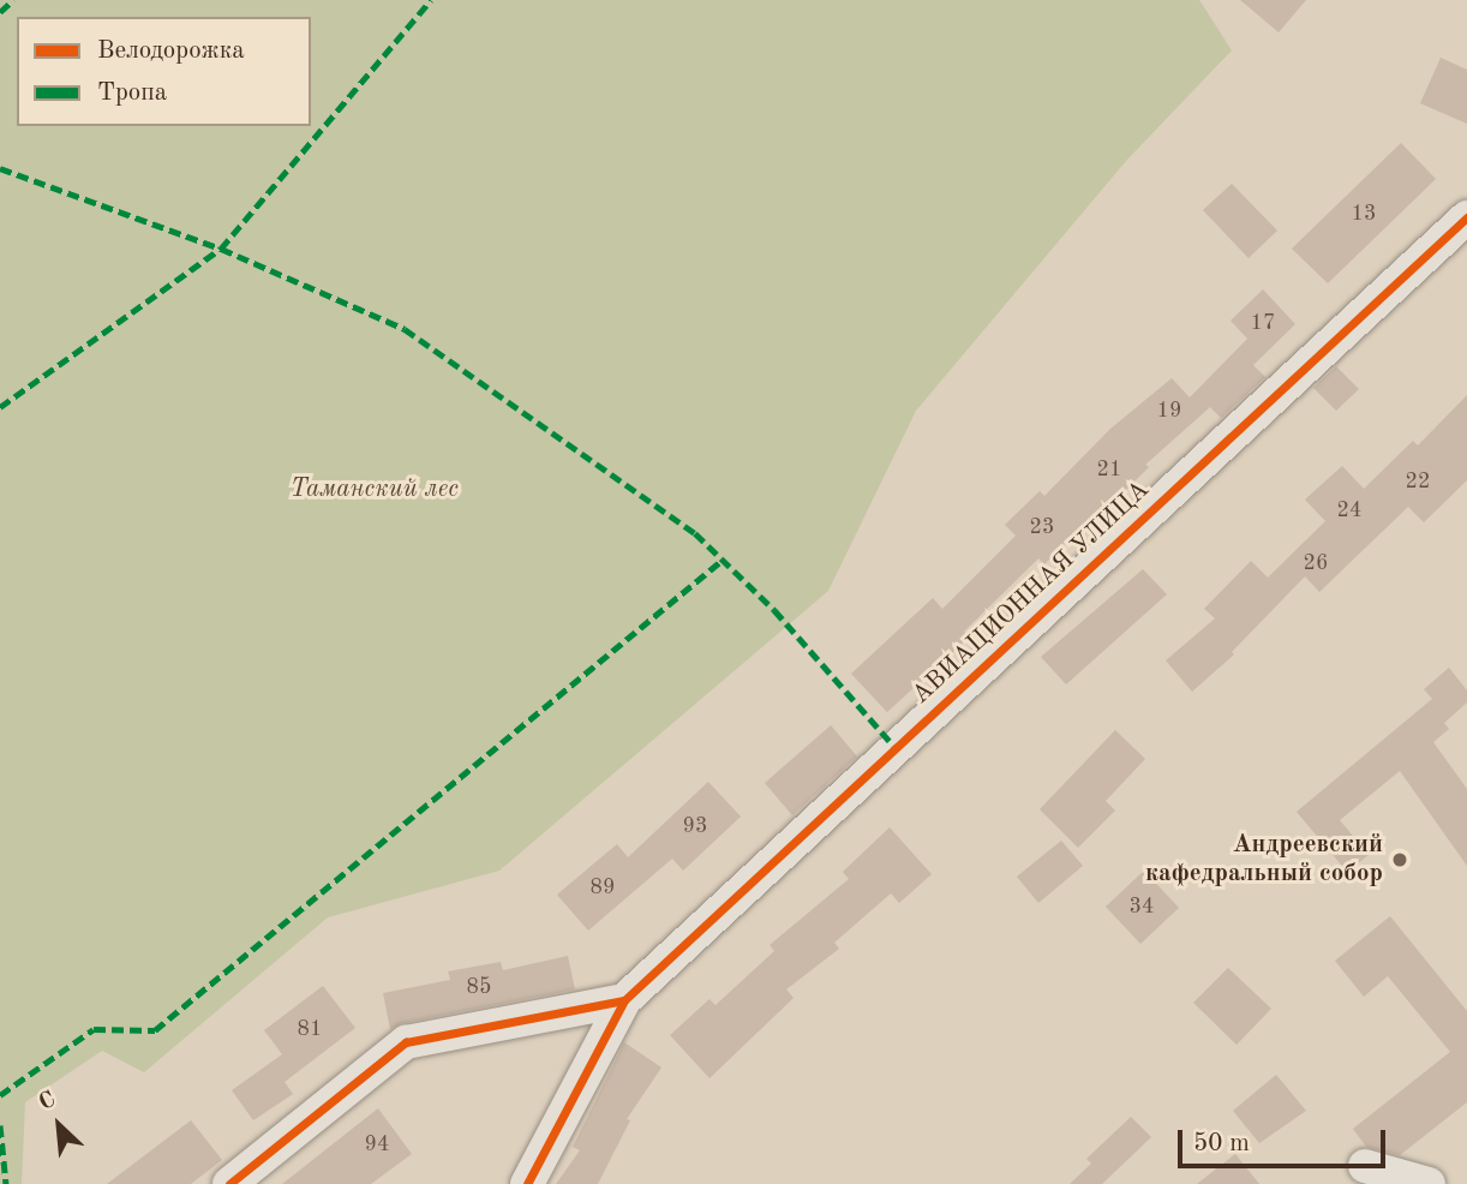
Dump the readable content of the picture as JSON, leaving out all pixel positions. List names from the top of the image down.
{
  "streets": {
    "street": ["АВИАЦИОННАЯ УЛИЦА"]
  },
  "parks": ["Таманский лес"],
  "places": ["Андреевский кафедральный собор"],
  "house_numbers": [
    "13",
    "17",
    "19",
    "21",
    "22",
    "24",
    "23",
    "26",
    "93",
    "89",
    "34",
    "85",
    "81",
    "94"
  ],
  "legend": ["Велодорожка", "Тропа"],
  "scale_bar": "50 m",
  "north": "top left"
}
